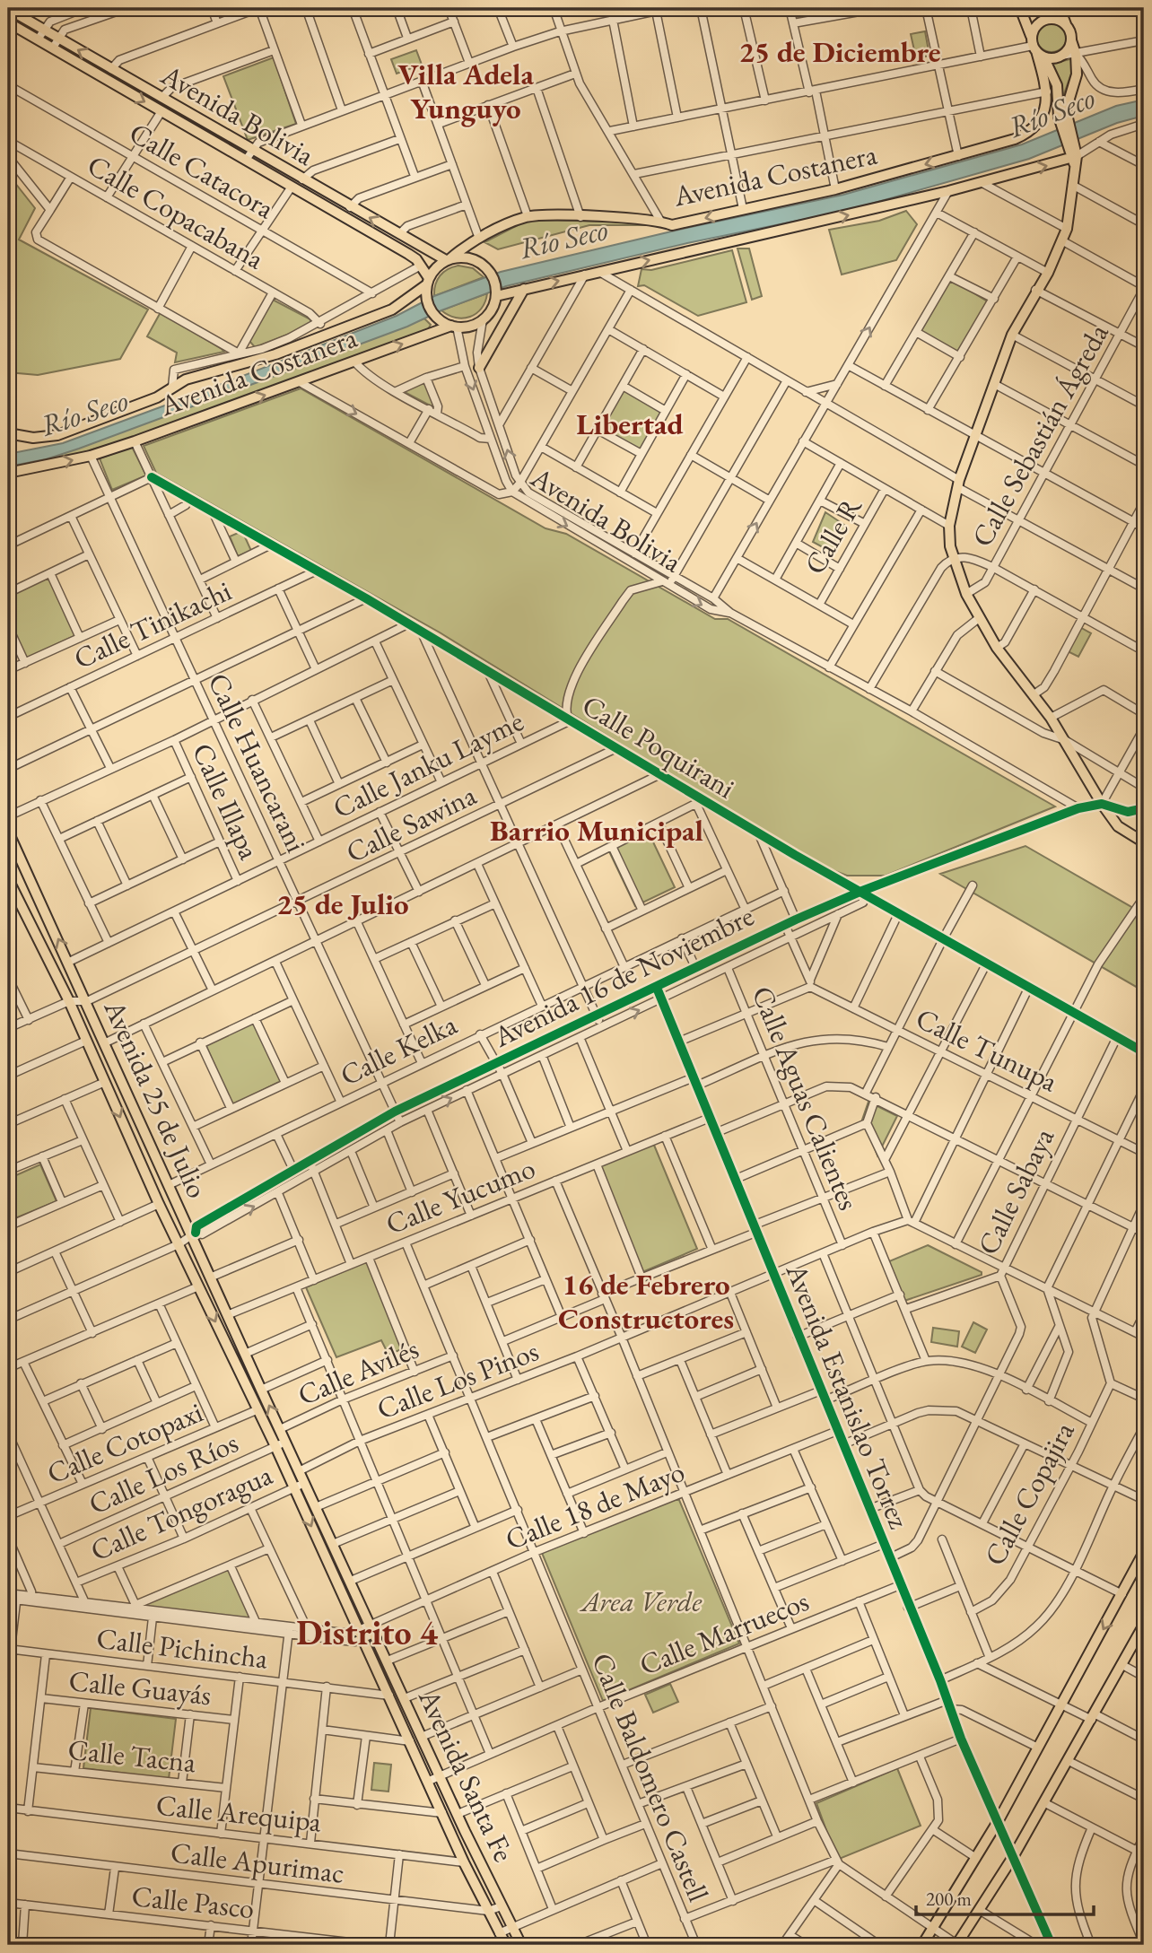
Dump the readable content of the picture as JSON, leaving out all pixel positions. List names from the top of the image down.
{
  "streets": {
    "main road": [
      "Avenida Bolivia",
      "Avenida Costanera",
      "Avenida 25 de Julio",
      "Avenida Santa Fe"
    ],
    "street": [
      "Calle Catacora",
      "Calle Copacabana",
      "Calle Sebastián Ágreda",
      "Calle R",
      "Calle Tinikachi",
      "Calle Poquirani",
      "Calle Huancarani",
      "Calle Janku Layme",
      "Calle Illapa",
      "Calle Sawina",
      "Avenida 16 de Noviembre",
      "Calle Kelka",
      "Calle Tunupa",
      "Calle Aguas Calientes",
      "Calle Sabaya",
      "Calle Yucumo",
      "Calle Avilés",
      "Calle Los Pinos",
      "Avenida Estanislao Torrez",
      "Calle Cotopaxi",
      "Calle Los Ríos",
      "Calle Copajira",
      "Calle 18 de Mayo",
      "Calle Tongoragua",
      "Calle Marruecos",
      "Calle Pichincha",
      "Calle Guayás",
      "Calle Tacna",
      "Calle Baldomero Castell",
      "Calle Arequipa",
      "Calle Apurimac",
      "Calle Pasco"
    ]
  },
  "crossings": [
    ["Avenida Bolivia", "Avenida Costanera"],
    ["Avenida Bolivia", "Avenida 16 de Noviembre"],
    ["Avenida Costanera", "Calle Huancarani"],
    ["Calle Tinikachi", "Calle Poquirani"],
    ["Calle Tinikachi", "Calle Huancarani"],
    ["Calle Poquirani", "Calle Janku Layme"],
    ["Calle Poquirani", "Calle Sawina"],
    ["Calle Poquirani", "Avenida 16 de Noviembre"],
    ["Calle Poquirani", "Calle Sabaya"],
    ["Calle Huancarani", "Calle Janku Layme"],
    ["Calle Huancarani", "Calle Sawina"],
    ["Calle Huancarani", "Avenida 16 de Noviembre"],
    ["Calle Huancarani", "Calle Kelka"],
    ["Calle Janku Layme", "Calle Illapa"],
    ["Calle Janku Layme", "Avenida 25 de Julio"],
    ["Calle Sawina", "Avenida 25 de Julio"],
    ["Avenida 16 de Noviembre", "Calle Aguas Calientes"],
    ["Avenida 16 de Noviembre", "Avenida 25 de Julio"],
    ["Avenida 16 de Noviembre", "Avenida Estanislao Torrez"],
    ["Calle Kelka", "Avenida 25 de Julio"],
    ["Calle Tunupa", "Calle Sabaya"],
    ["Calle Aguas Calientes", "Calle Los Pinos"],
    ["Avenida 25 de Julio", "Calle Yucumo"],
    ["Avenida 25 de Julio", "Calle Avilés"],
    ["Avenida 25 de Julio", "Calle Los Pinos"],
    ["Avenida 25 de Julio", "Calle Cotopaxi"],
    ["Avenida 25 de Julio", "Calle Los Ríos"],
    ["Avenida 25 de Julio", "Calle 18 de Mayo"],
    ["Avenida 25 de Julio", "Calle Tongoragua"],
    ["Avenida 25 de Julio", "Avenida Santa Fe"],
    ["Calle Yucumo", "Avenida Estanislao Torrez"],
    ["Calle Yucumo", "Calle Baldomero Castell"],
    ["Calle Avilés", "Calle Baldomero Castell"],
    ["Calle Los Pinos", "Avenida Estanislao Torrez"],
    ["Calle Los Pinos", "Calle Baldomero Castell"],
    ["Avenida Estanislao Torrez", "Calle 18 de Mayo"],
    ["Avenida Estanislao Torrez", "Calle Marruecos"],
    ["Calle 18 de Mayo", "Avenida Santa Fe"],
    ["Calle 18 de Mayo", "Calle Baldomero Castell"],
    ["Calle Marruecos", "Avenida Santa Fe"],
    ["Calle Marruecos", "Calle Baldomero Castell"],
    ["Calle Pichincha", "Avenida Santa Fe"],
    ["Avenida Santa Fe", "Calle Arequipa"],
    ["Avenida Santa Fe", "Calle Apurimac"]
  ],
  "districts": [
    "25 de Diciembre",
    "Villa Adela Yunguyo",
    "Libertad",
    "Barrio Municipal",
    "25 de Julio",
    "16 de Febrero Constructores",
    "Distrito 4"
  ],
  "water": ["Río Seco"],
  "parks": ["Area Verde"],
  "scale_bar": "200 m"
}
